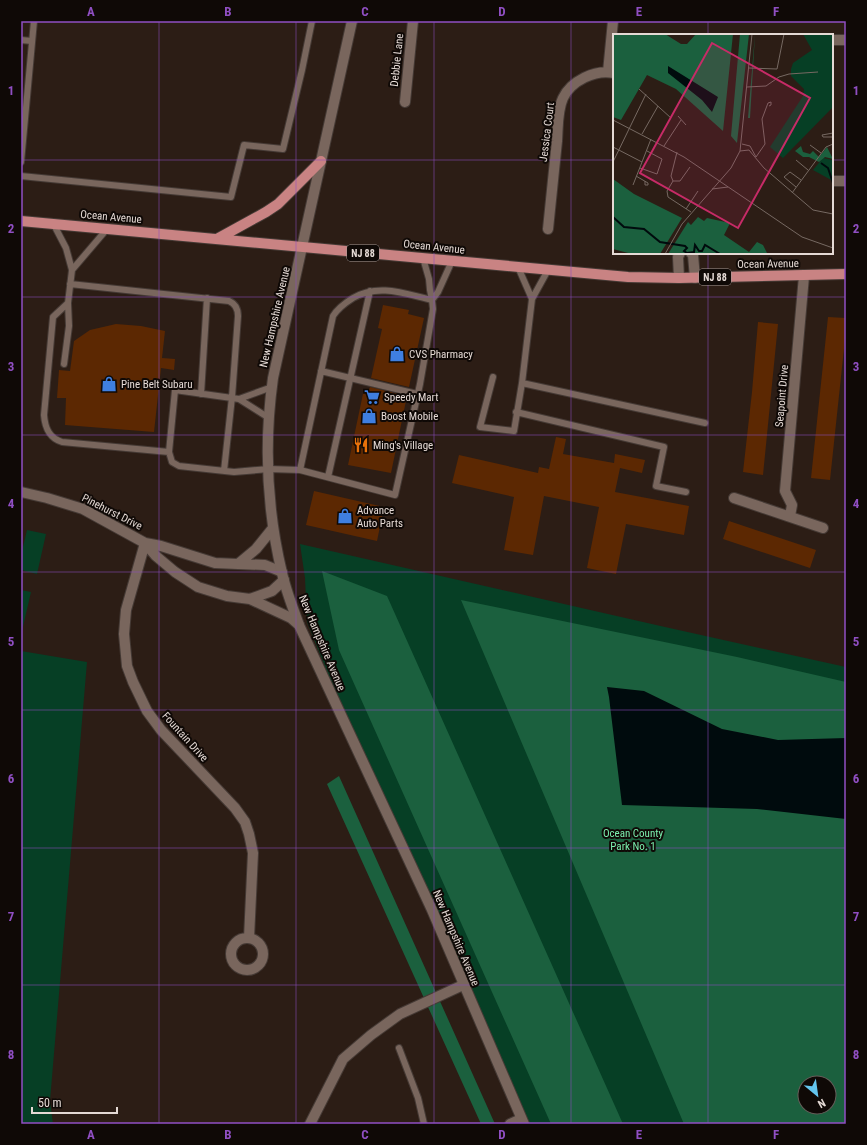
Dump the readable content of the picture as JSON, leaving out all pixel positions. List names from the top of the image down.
{
  "streets": {
    "main road": ["Ocean Avenue", "NJ 88"],
    "street": [
      "Debbie Lane",
      "Jessica Court",
      "New Hampshire Avenue",
      "Seapoint Drive",
      "Pinehurst Drive",
      "Fountain Drive"
    ]
  },
  "crossings": [
    ["Ocean Avenue", "New Hampshire Avenue"],
    ["Ocean Avenue", "Seapoint Drive"],
    ["New Hampshire Avenue", "Pinehurst Drive"],
    ["Pinehurst Drive", "Fountain Drive"]
  ],
  "parks": ["Ocean County Park No. 1"],
  "places": {
    "shop": [
      "CVS Pharmacy",
      "Pine Belt Subaru",
      "Boost Mobile",
      "Advance Auto Parts"
    ],
    "supermarket": ["Speedy Mart"],
    "restaurant": ["Ming's Village"]
  },
  "scale_bar": "50 m",
  "north": "bottom right",
  "grid": {
    "columns": [
      "A",
      "B",
      "C",
      "D",
      "E",
      "F"
    ],
    "rows": [
      "1",
      "2",
      "3",
      "4",
      "5",
      "6",
      "7",
      "8"
    ]
  }
}
